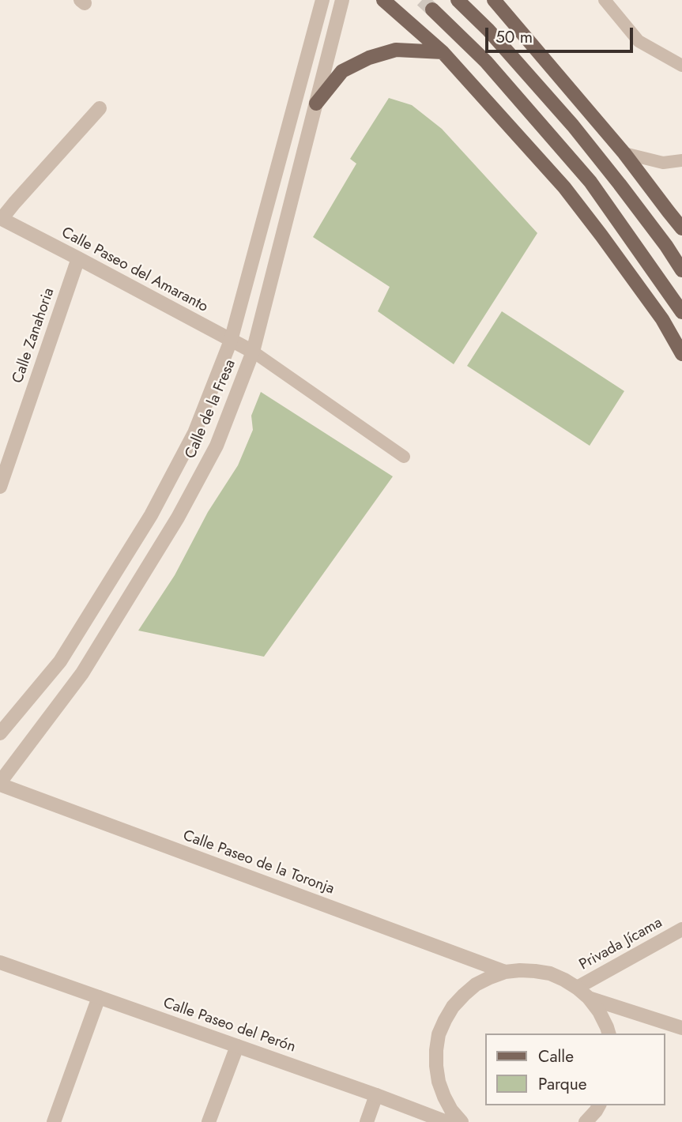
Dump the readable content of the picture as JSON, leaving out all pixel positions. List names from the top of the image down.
{
  "streets": {
    "street": [
      "Calle Paseo del Amaranto",
      "Calle Zanahoria",
      "Calle de la Fresa",
      "Calle Paseo de la Toronja",
      "Privada Jícama",
      "Calle Paseo del Perón"
    ]
  },
  "crossings": [
    ["Calle Paseo del Amaranto", "Calle Zanahoria"],
    ["Calle Paseo del Amaranto", "Calle de la Fresa"],
    ["Calle de la Fresa", "Calle Paseo de la Toronja"]
  ],
  "legend": ["Calle", "Parque"],
  "scale_bar": "50 m"
}
